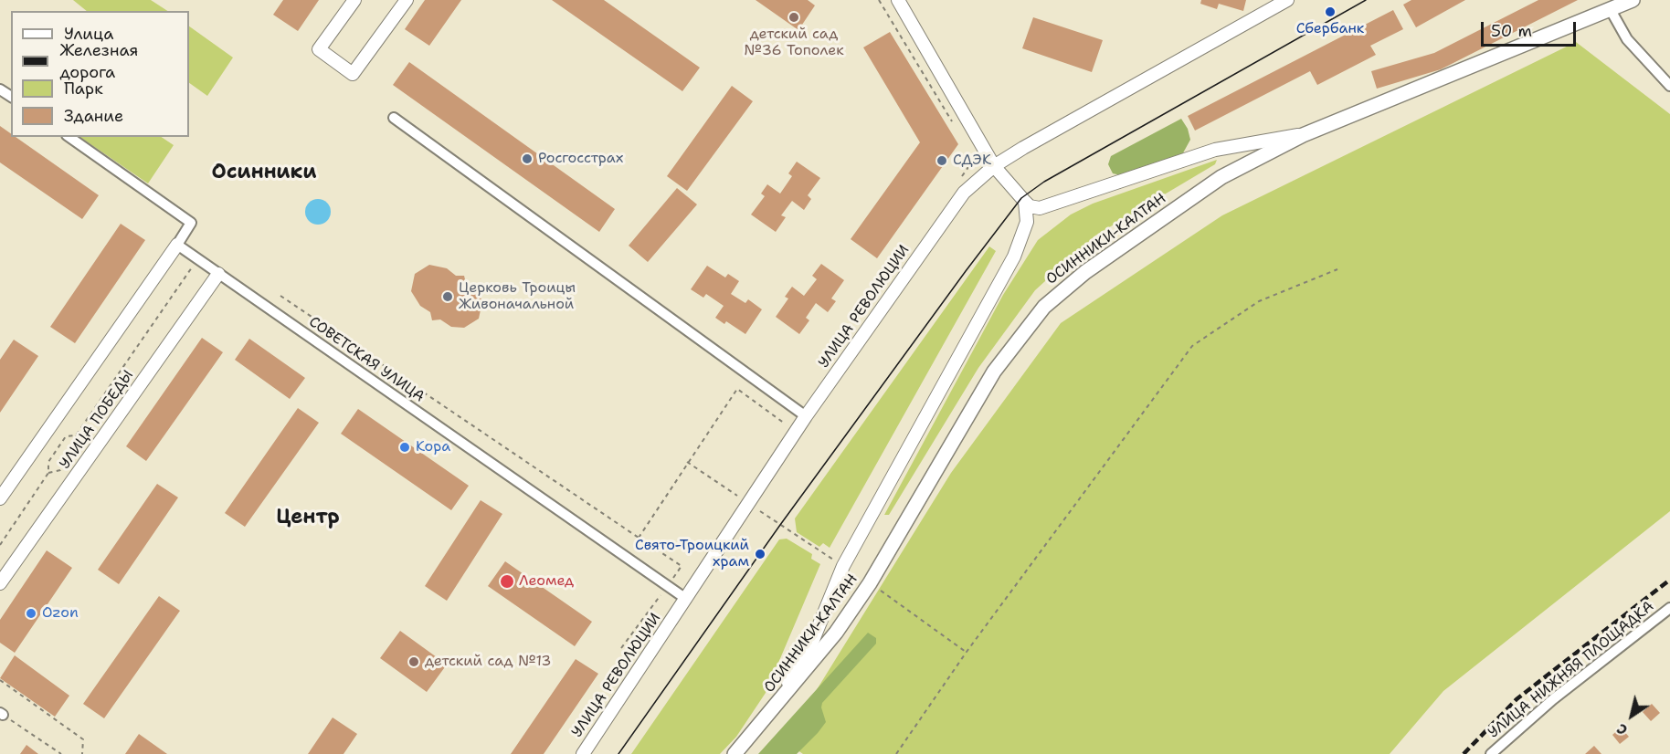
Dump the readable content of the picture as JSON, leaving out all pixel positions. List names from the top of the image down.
{
  "streets": {
    "main road": ["ОСИННИКИ-КАЛТАН"],
    "street": [
      "УЛИЦА РЕВОЛЮЦИИ",
      "СОВЕТСКАЯ УЛИЦА",
      "УЛИЦА ПОБЕДЫ",
      "УЛИЦА НИЖНЯЯ ПЛОЩАДКА"
    ]
  },
  "crossings": [
    ["УЛИЦА РЕВОЛЮЦИИ", "СОВЕТСКАЯ УЛИЦА"],
    ["СОВЕТСКАЯ УЛИЦА", "УЛИЦА ПОБЕДЫ"]
  ],
  "districts": ["Осинники", "Центр"],
  "places": [
    "Сбербанк",
    "детский сад №36 Тополек",
    "Росгосстрах",
    "СДЭК",
    "Церковь Троицы Живоначальной",
    "Кора",
    "Свято-Троицкий храм",
    "Леомед",
    "Ozon",
    "детский сад №13"
  ],
  "legend": [
    "Улица",
    "Железная дорога",
    "Парк",
    "Здание"
  ],
  "scale_bar": "50 m",
  "north": "bottom left"
}
